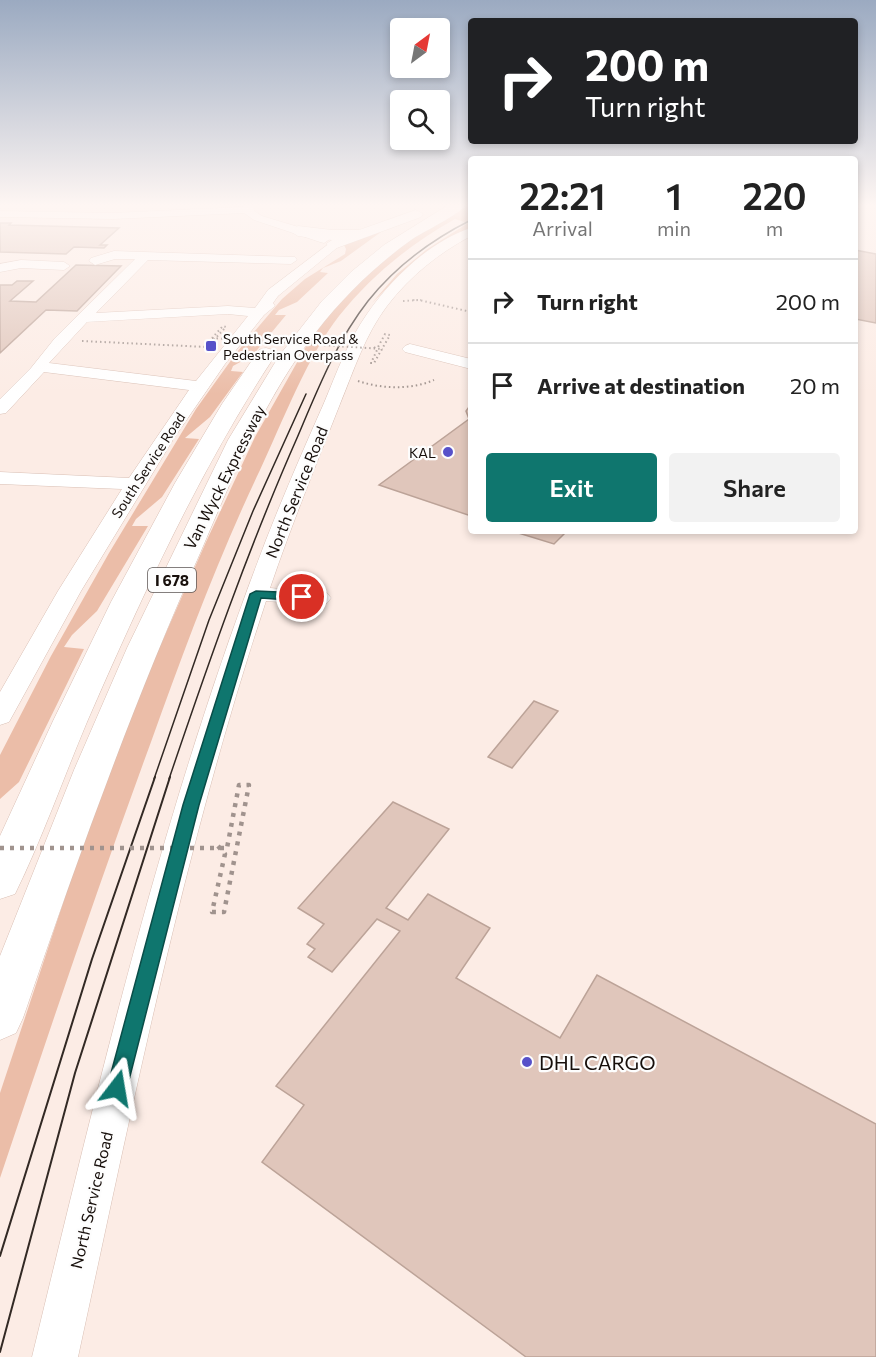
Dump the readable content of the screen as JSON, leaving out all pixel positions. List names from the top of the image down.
{
  "streets": {
    "highway": ["Van Wyck Expressway", "I 678"],
    "street": ["South Service Road", "North Service Road"]
  },
  "places": {
    "transit": ["South Service Road & Pedestrian Overpass"],
    "other": ["KAL", "DHL CARGO"]
  },
  "north": "top right",
  "page": {
    "turn": ["200 m", "Turn right"],
    "eta": [
      "22:21",
      "Arrival",
      "1",
      "min",
      "220",
      "m"
    ],
    "list": [
      {
        "name": "Turn right",
        "value": "200 m"
      },
      {
        "name": "Arrive at destination",
        "value": "20 m"
      }
    ],
    "buttons": ["Exit", "Share"]
  }
}
